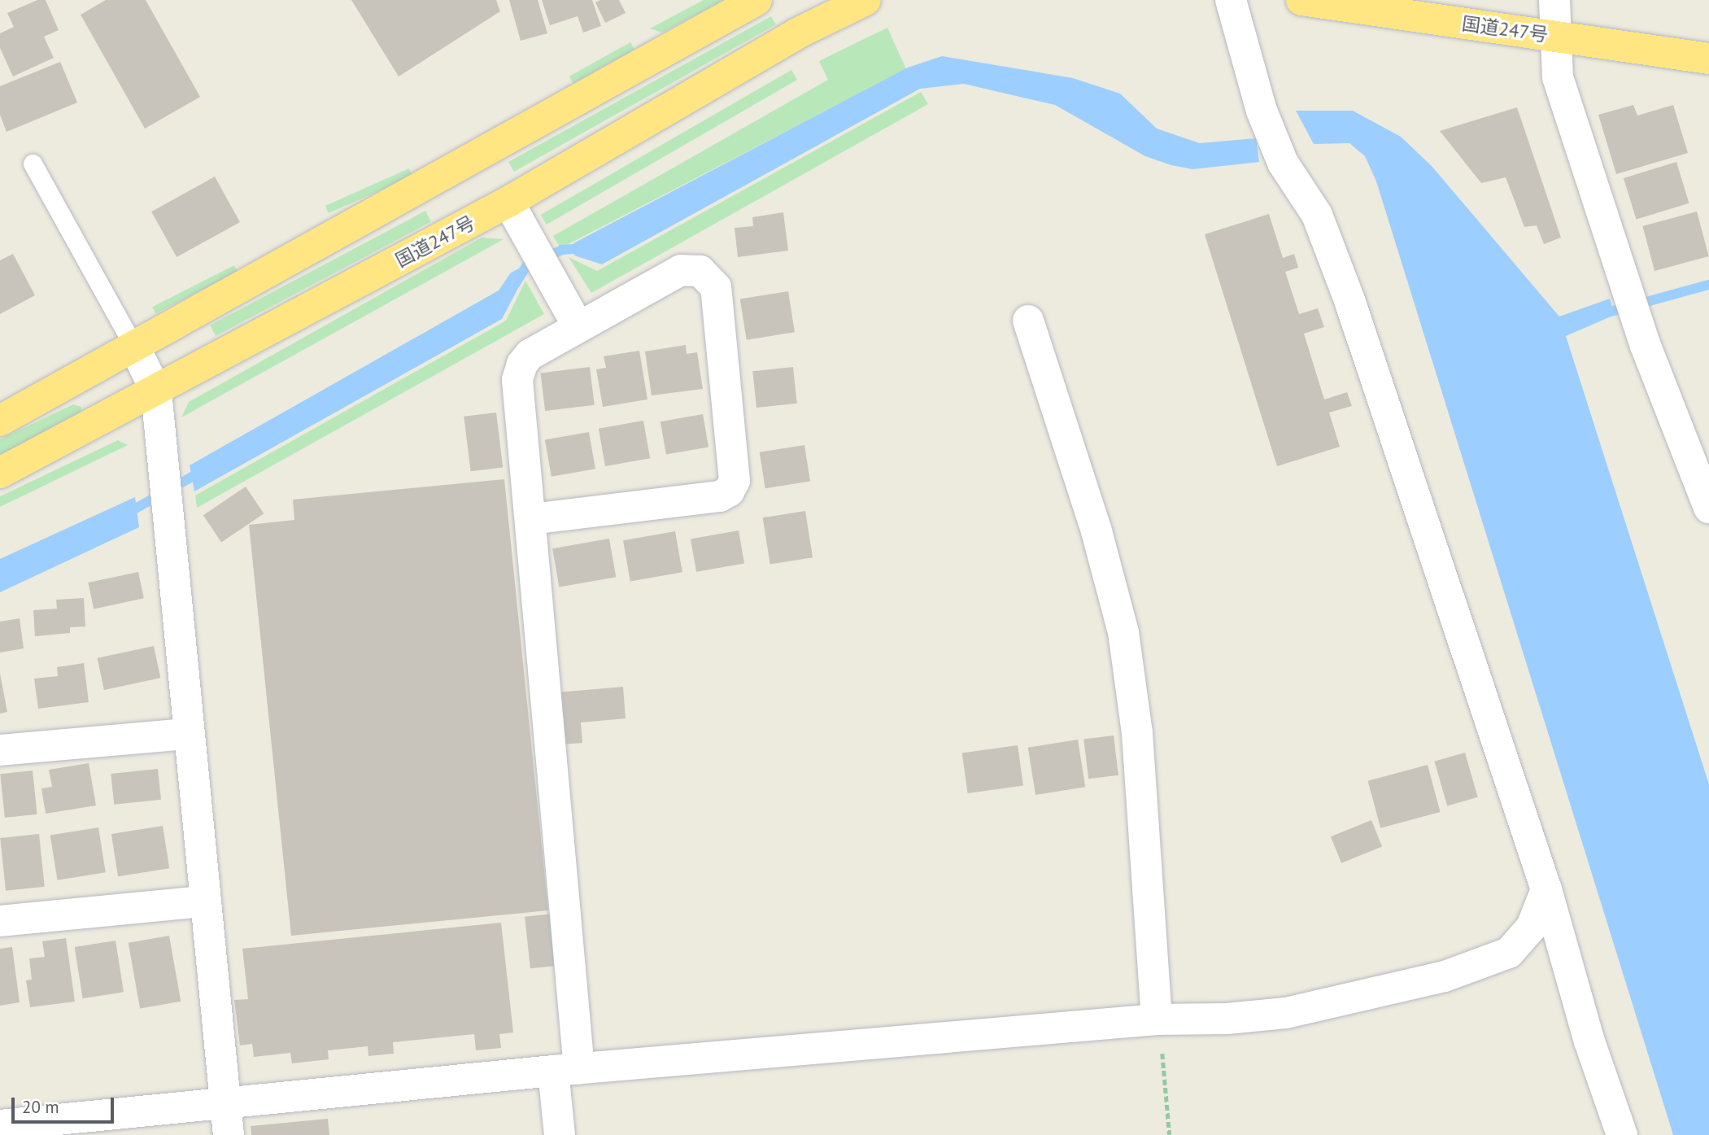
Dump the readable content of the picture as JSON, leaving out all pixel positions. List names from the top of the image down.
{
  "streets": {
    "highway": ["国道247号"]
  },
  "scale_bar": "20 m"
}
